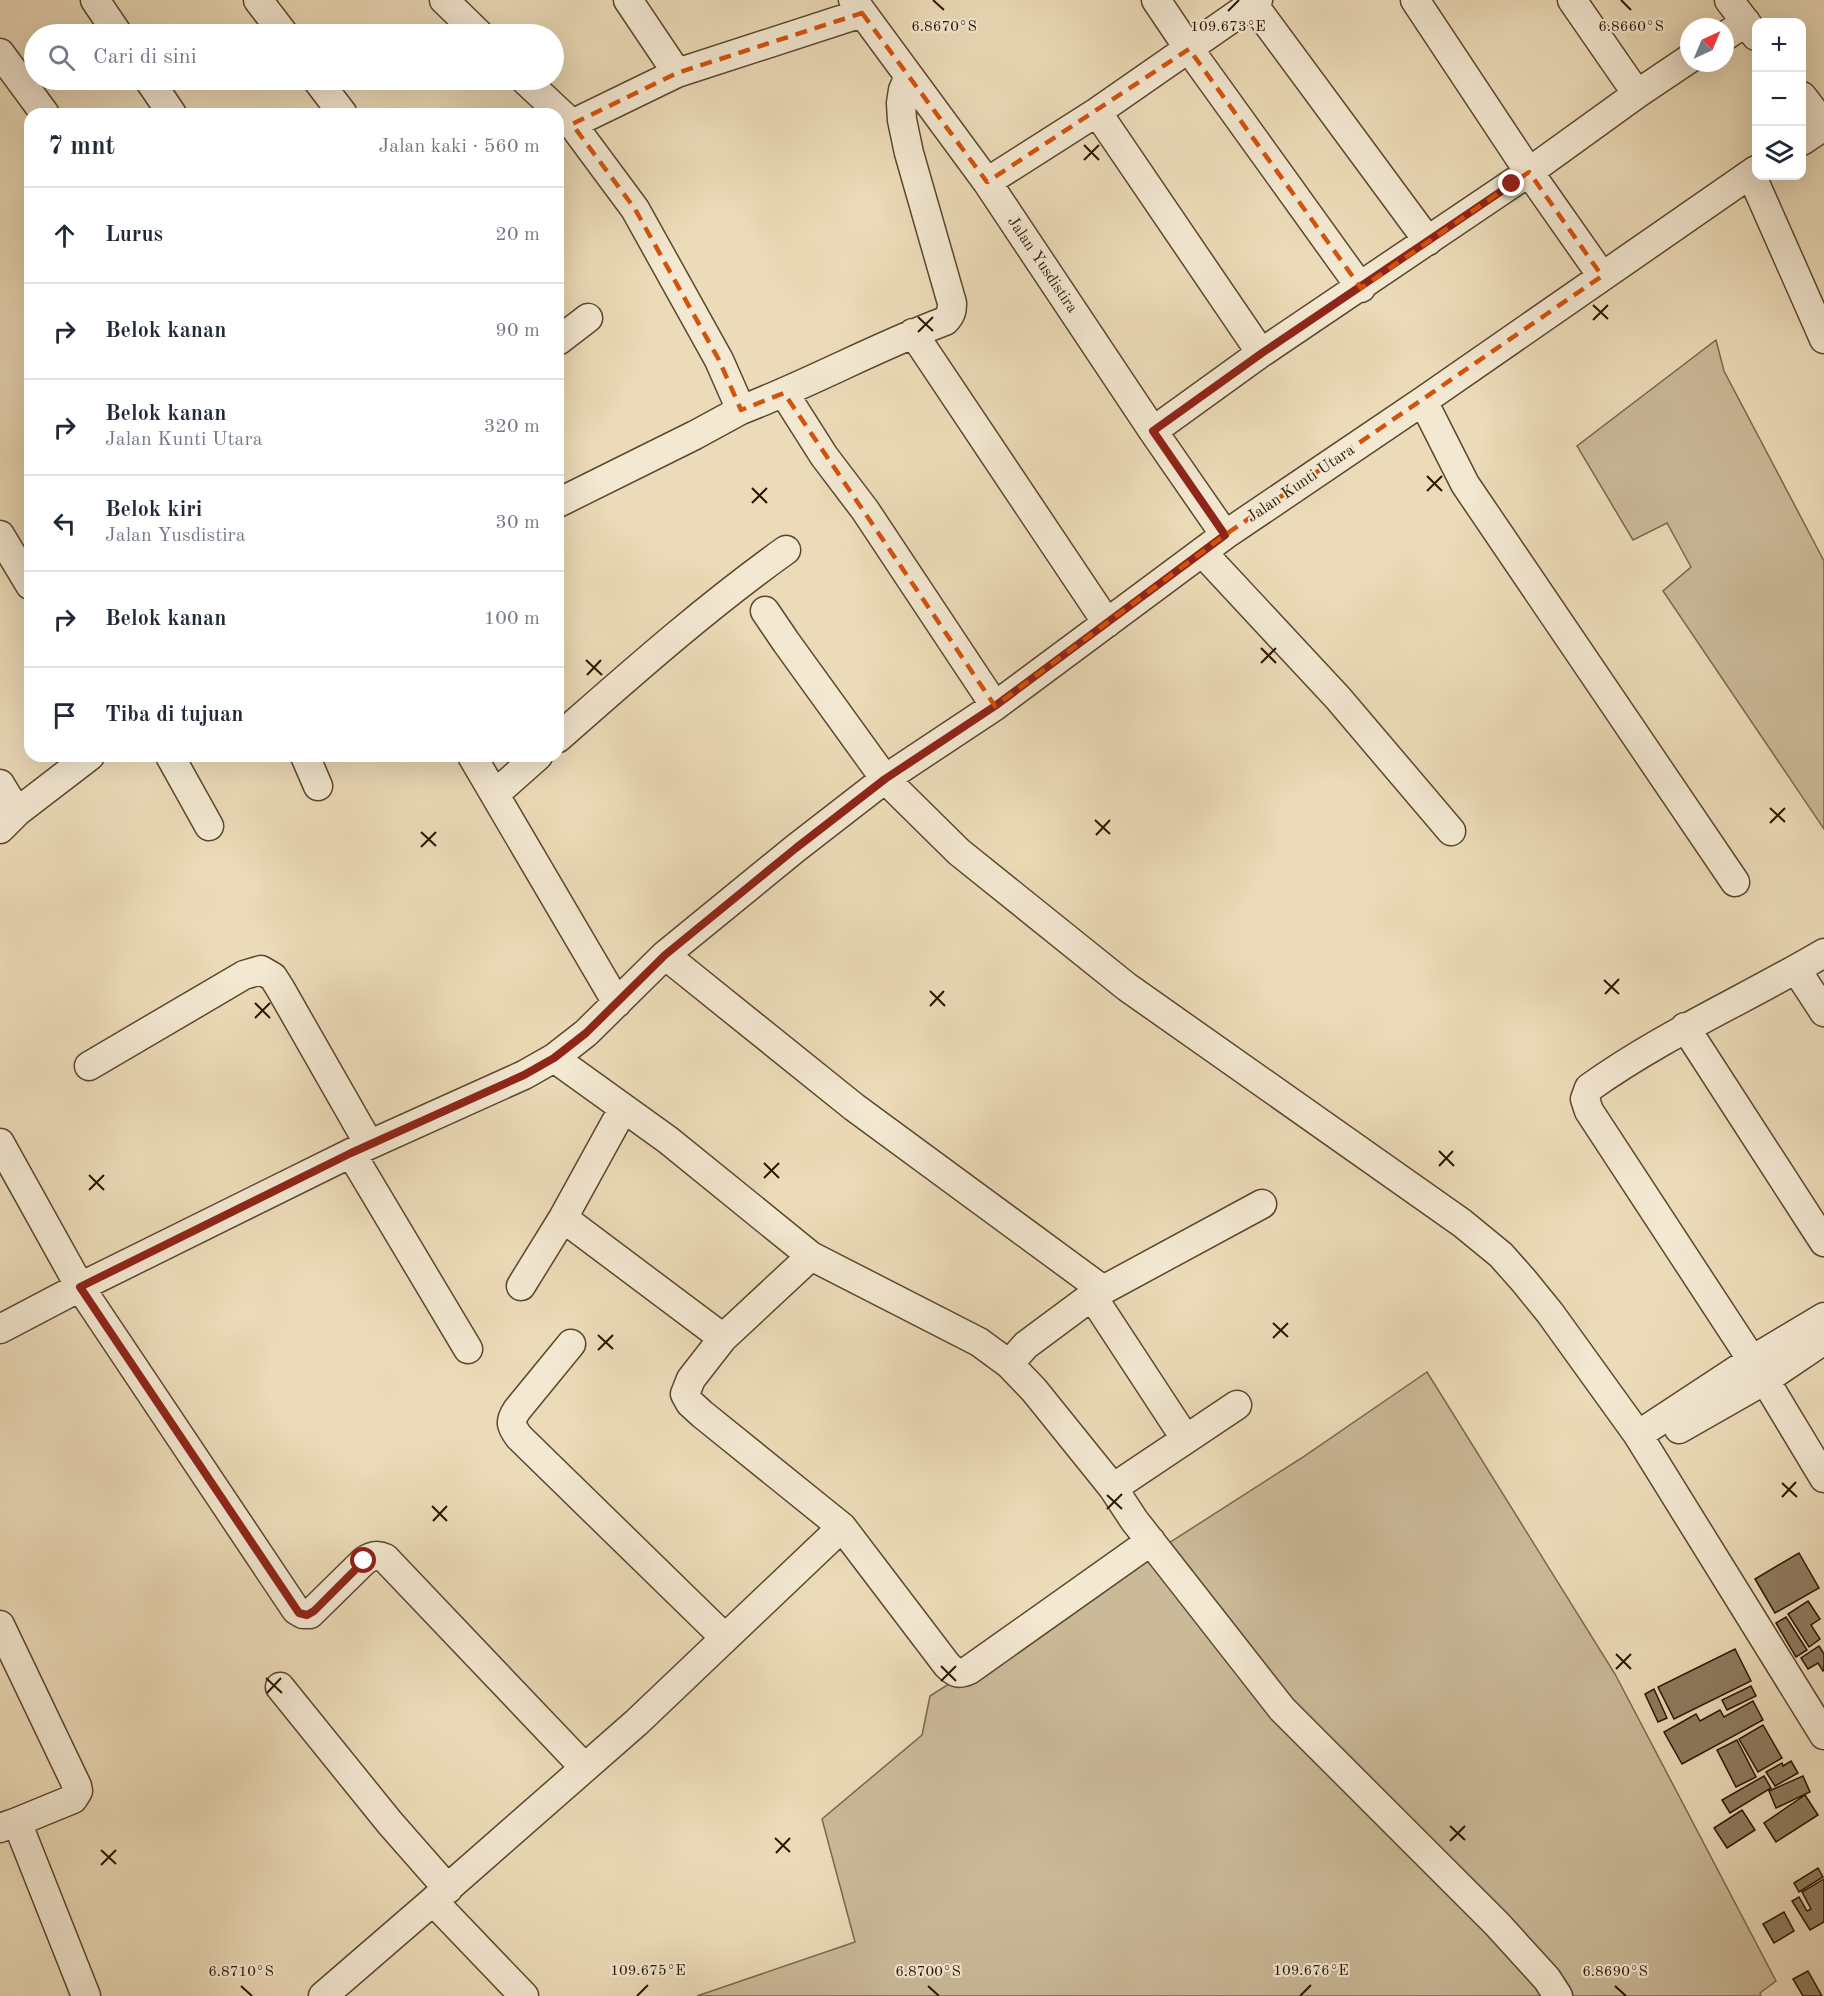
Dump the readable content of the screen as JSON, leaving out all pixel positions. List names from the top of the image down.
{
  "streets": {
    "street": ["Jalan Yusdistira", "Jalan Kunti Utara"]
  },
  "crossings": [
    ["Jalan Yusdistira", "Jalan Kunti Utara"]
  ],
  "north": "top right",
  "page": {
    "map_buttons": ["+", "−"],
    "search": "Cari di sini",
    "heading": ["7 mnt", "Jalan kaki · 560 m"],
    "list": [
      ["Lurus", "20 m"],
      ["Belok kanan", "90 m"],
      ["Belok kanan", "Jalan Kunti Utara", "320 m"],
      ["Belok kiri", "Jalan Yusdistira", "30 m"],
      ["Belok kanan", "100 m"],
      "Tiba di tujuan"
    ]
  },
  "coordinates": [
    "6.8670°S",
    "6.8660°S",
    "109.673°E",
    "109.675°E",
    "109.676°E",
    "6.8710°S",
    "6.8700°S",
    "6.8690°S"
  ]
}
